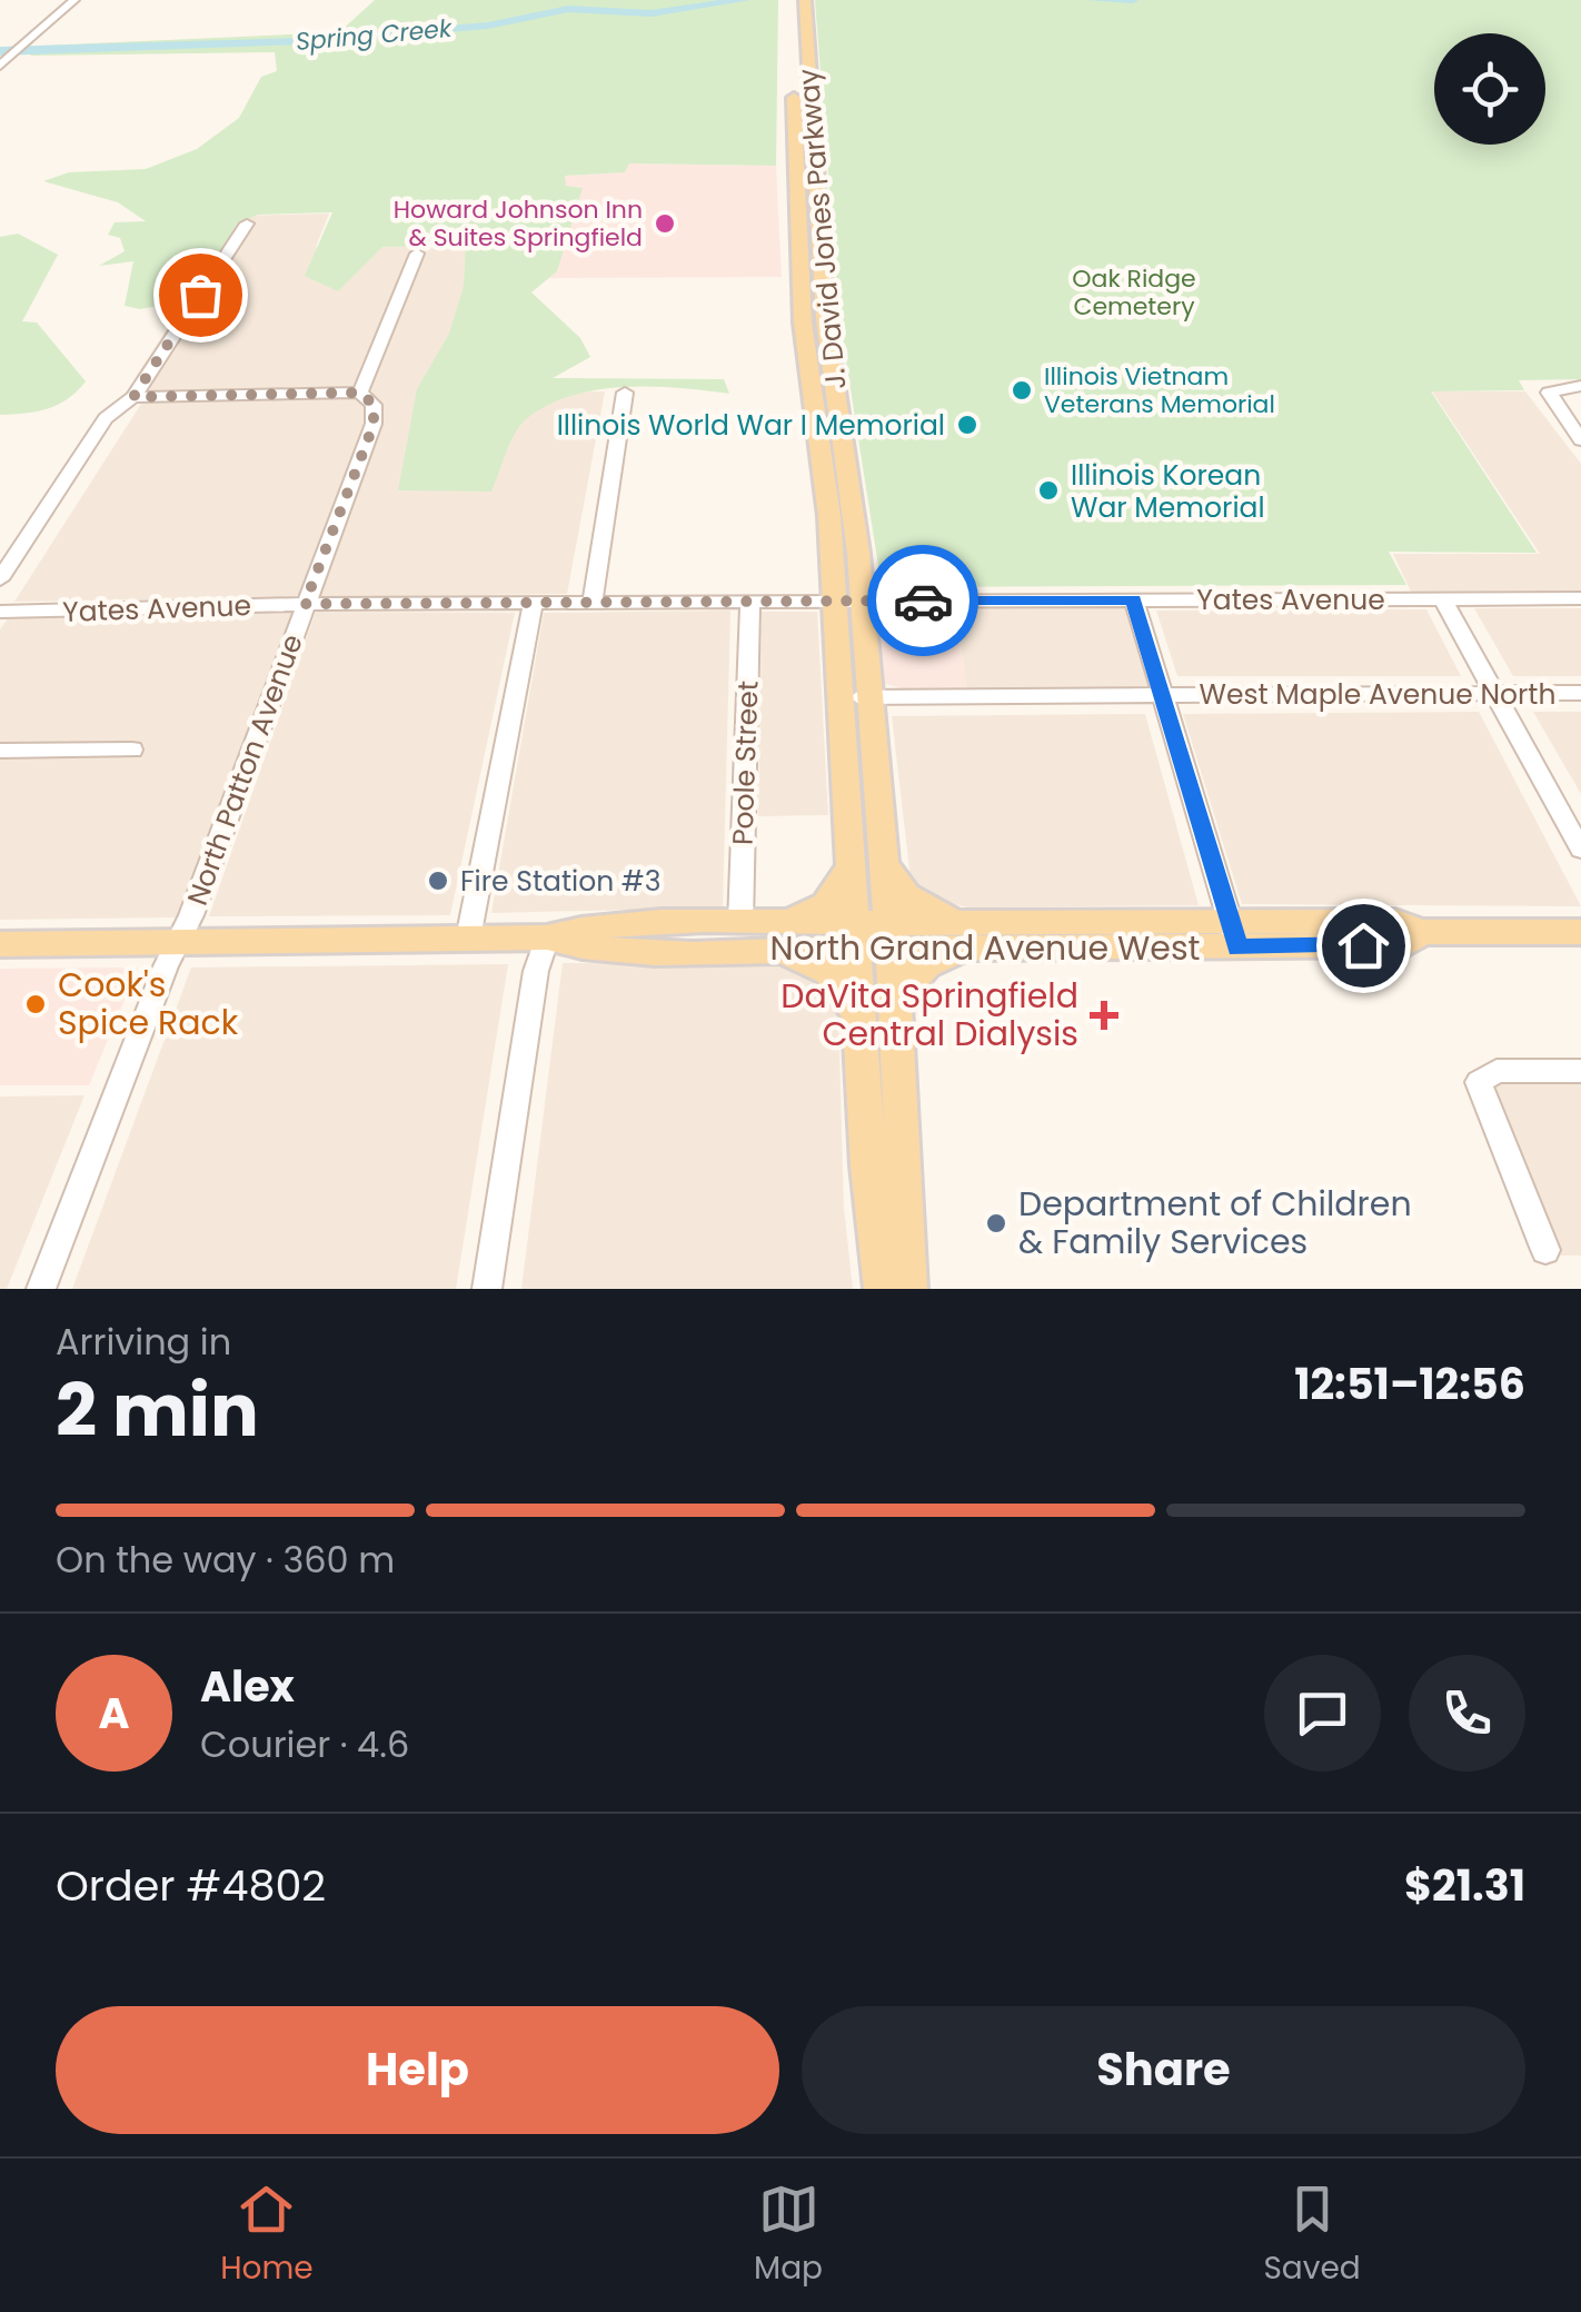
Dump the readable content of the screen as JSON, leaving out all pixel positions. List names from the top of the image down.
{
  "streets": {
    "main road": ["J. David Jones Parkway", "North Grand Avenue West"],
    "street": [
      "Yates Avenue",
      "West Maple Avenue North",
      "Poole Street",
      "North Patton Avenue"
    ]
  },
  "crossings": [
    ["J. David Jones Parkway", "Yates Avenue"],
    ["J. David Jones Parkway", "West Maple Avenue North"],
    ["J. David Jones Parkway", "North Grand Avenue West"],
    ["Yates Avenue", "Poole Street"],
    ["Yates Avenue", "North Patton Avenue"],
    ["Poole Street", "North Grand Avenue West"],
    ["North Patton Avenue", "North Grand Avenue West"]
  ],
  "water": ["Spring Creek"],
  "parks": ["Oak Ridge Cemetery"],
  "places": {
    "other": [
      "Howard Johnson Inn & Suites Springfield",
      "Illinois Vietnam Veterans Memorial",
      "Illinois World War I Memorial",
      "Illinois Korean War Memorial",
      "Fire Station #3",
      "Cook's Spice Rack",
      "Department of Children & Family Services"
    ],
    "health": ["DaVita Springfield Central Dialysis"]
  },
  "page": {
    "heading": ["2 min", "Arriving in", "12:51–12:56"],
    "panel": [
      "Alex",
      "Courier · 4.6",
      "Order #4802",
      "$21.31"
    ],
    "bar": "On the way · 360 m",
    "round": "A",
    "buttons": ["Help", "Share"],
    "tabs": ["Home", "Map", "Saved"]
  }
}
